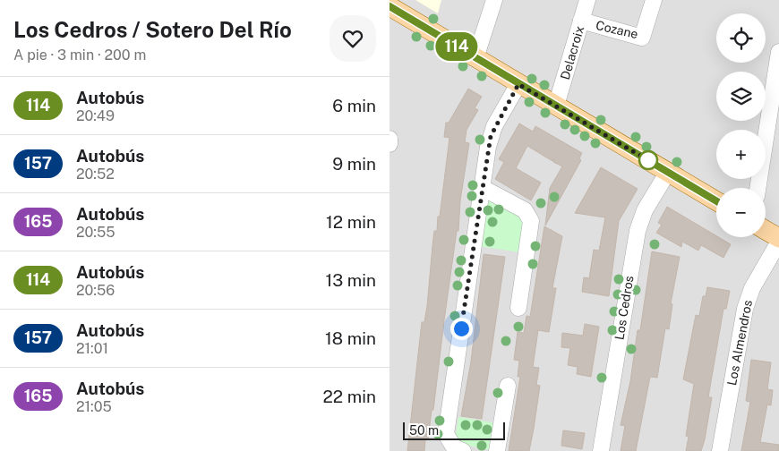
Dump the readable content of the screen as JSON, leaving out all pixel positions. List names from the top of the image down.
{
  "streets": {
    "street": [
      "Cozane",
      "Delacroix",
      "Los Cedros",
      "Los Almendros"
    ]
  },
  "crossings": [
    ["Cozane", "Delacroix"]
  ],
  "lines": ["bus line 114"],
  "scale_bar": "50 m",
  "page": {
    "heading": ["Los Cedros / Sotero Del Río", "A pie · 3 min · 200 m"],
    "on_map": "114",
    "map_buttons": ["+", "−"],
    "list": [
      {
        "mark": "114",
        "name": "Autobús",
        "note": "20:49",
        "value": "6 min"
      },
      {
        "mark": "157",
        "name": "Autobús",
        "note": "20:52",
        "value": "9 min"
      },
      {
        "mark": "165",
        "name": "Autobús",
        "note": "20:55",
        "value": "12 min"
      },
      {
        "mark": "114",
        "name": "Autobús",
        "note": "20:56",
        "value": "13 min"
      },
      {
        "mark": "157",
        "name": "Autobús",
        "note": "21:01",
        "value": "18 min"
      },
      {
        "mark": "165",
        "name": "Autobús",
        "note": "21:05",
        "value": "22 min"
      }
    ],
    "scale": "50 m"
  }
}
